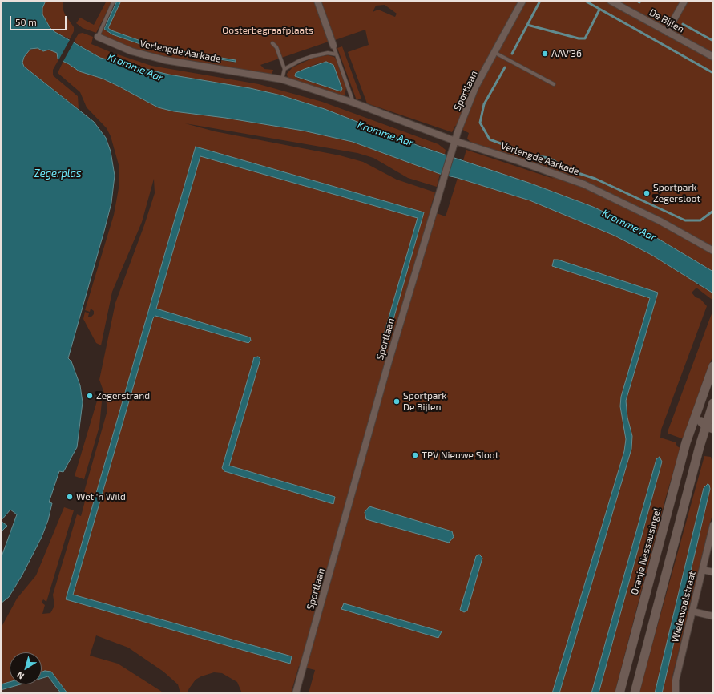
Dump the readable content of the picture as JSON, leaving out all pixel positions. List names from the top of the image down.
{
  "streets": {
    "main road": ["Oranje Nassausingel"],
    "street": [
      "De Bijlen",
      "Verlengde Aarkade",
      "Sportlaan",
      "Wielewaalstraat"
    ]
  },
  "crossings": [
    ["Verlengde Aarkade", "Sportlaan"]
  ],
  "water": ["Kromme Aar", "Zegerplas"],
  "parks": ["Oosterbegraafplaats"],
  "places": [
    "AAV'36",
    "Sportpark Zegersloot",
    "Zegerstrand",
    "Sportpark De Bijlen",
    "TPV Nieuwe Sloot",
    "Wet 'n Wild"
  ],
  "scale_bar": "50 m",
  "north": "bottom left"
}
